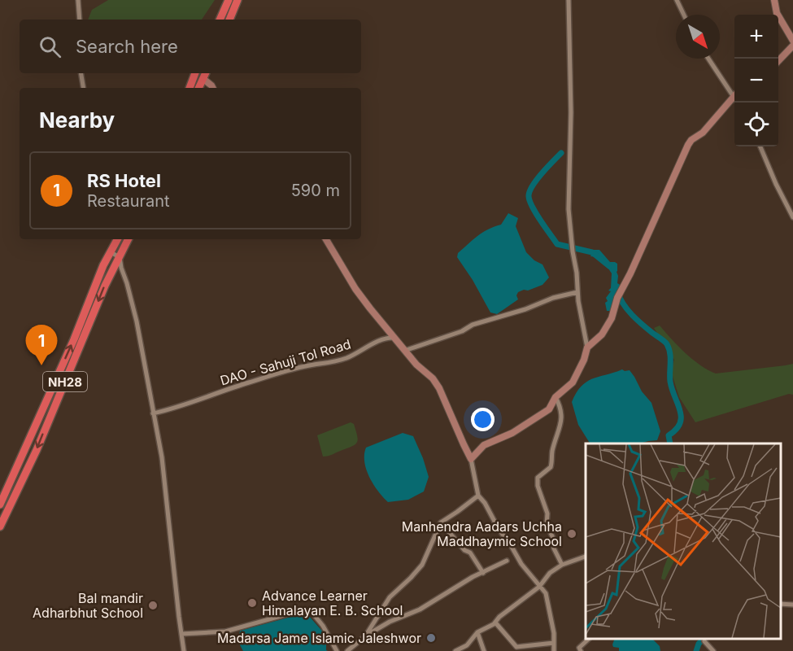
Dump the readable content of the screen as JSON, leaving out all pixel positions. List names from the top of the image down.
{
  "streets": {
    "highway": ["NH28"],
    "street": ["DAO - Sahuji Tol Road"]
  },
  "places": [
    "Manhendra Aadars Uchha Maddhaymic School",
    "Advance Learner Himalayan E. B. School",
    "Bal mandir Adharbhut School",
    "Madarsa Jame Islamic Jaleshwor"
  ],
  "north": "bottom right",
  "page": {
    "map_buttons": ["+", "−"],
    "search": "Search here",
    "heading": "Nearby",
    "list": [
      {
        "mark": "1",
        "name": "RS Hotel",
        "note": "Restaurant",
        "value": "590 m"
      }
    ],
    "pins": "1"
  }
}
